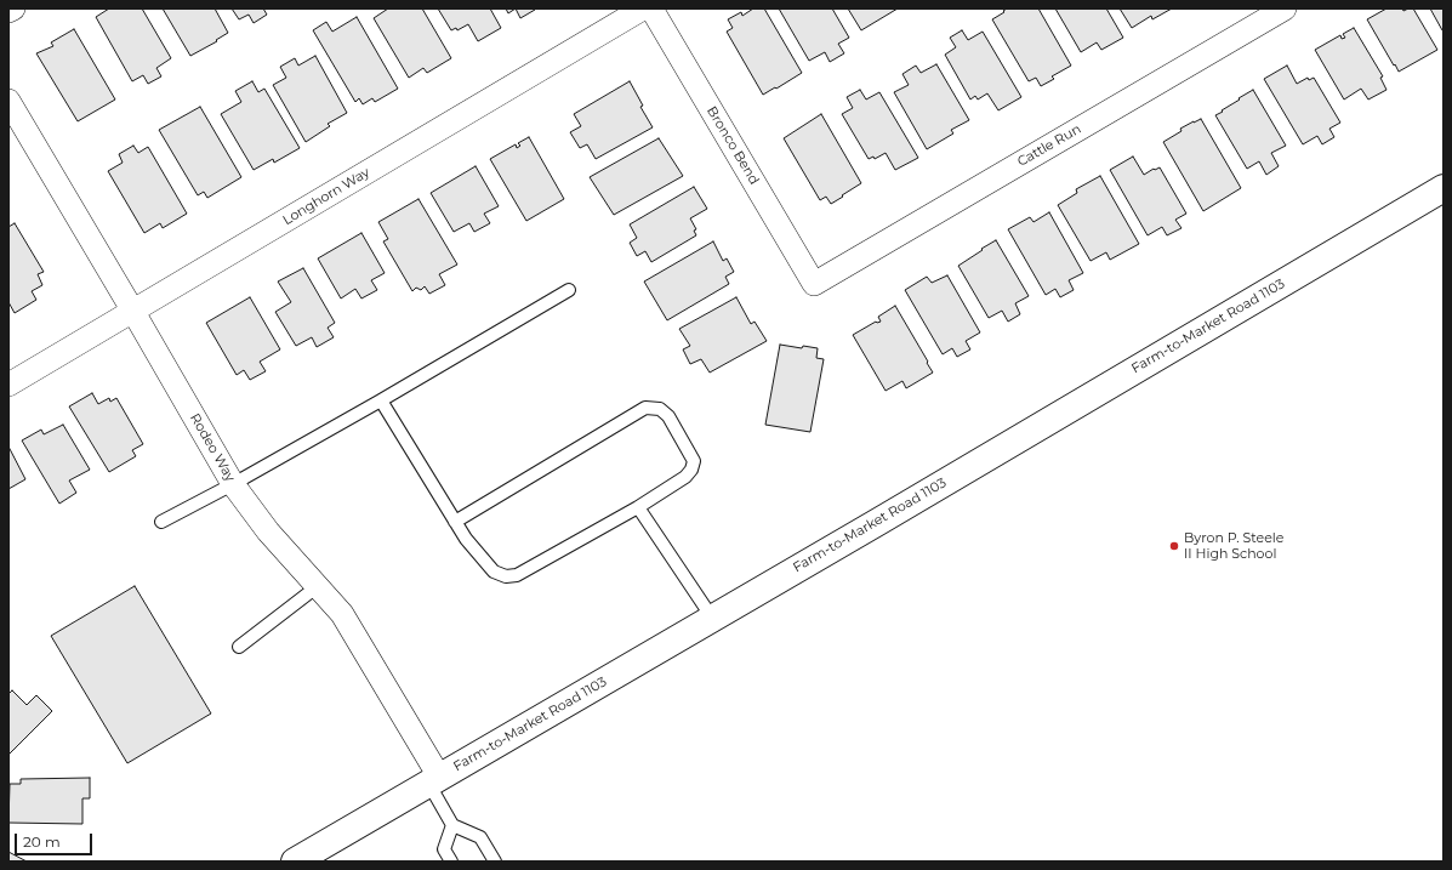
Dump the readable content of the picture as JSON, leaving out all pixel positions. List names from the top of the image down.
{
  "streets": {
    "main road": ["Farm-to-Market Road 1103"],
    "street": [
      "Bronco Bend",
      "Cattle Run",
      "Longhorn Way",
      "Rodeo Way"
    ]
  },
  "crossings": [
    ["Bronco Bend", "Cattle Run"],
    ["Longhorn Way", "Rodeo Way"],
    ["Farm-to-Market Road 1103", "Rodeo Way"]
  ],
  "places": ["Byron P. Steele II High School"],
  "scale_bar": "20 m"
}
